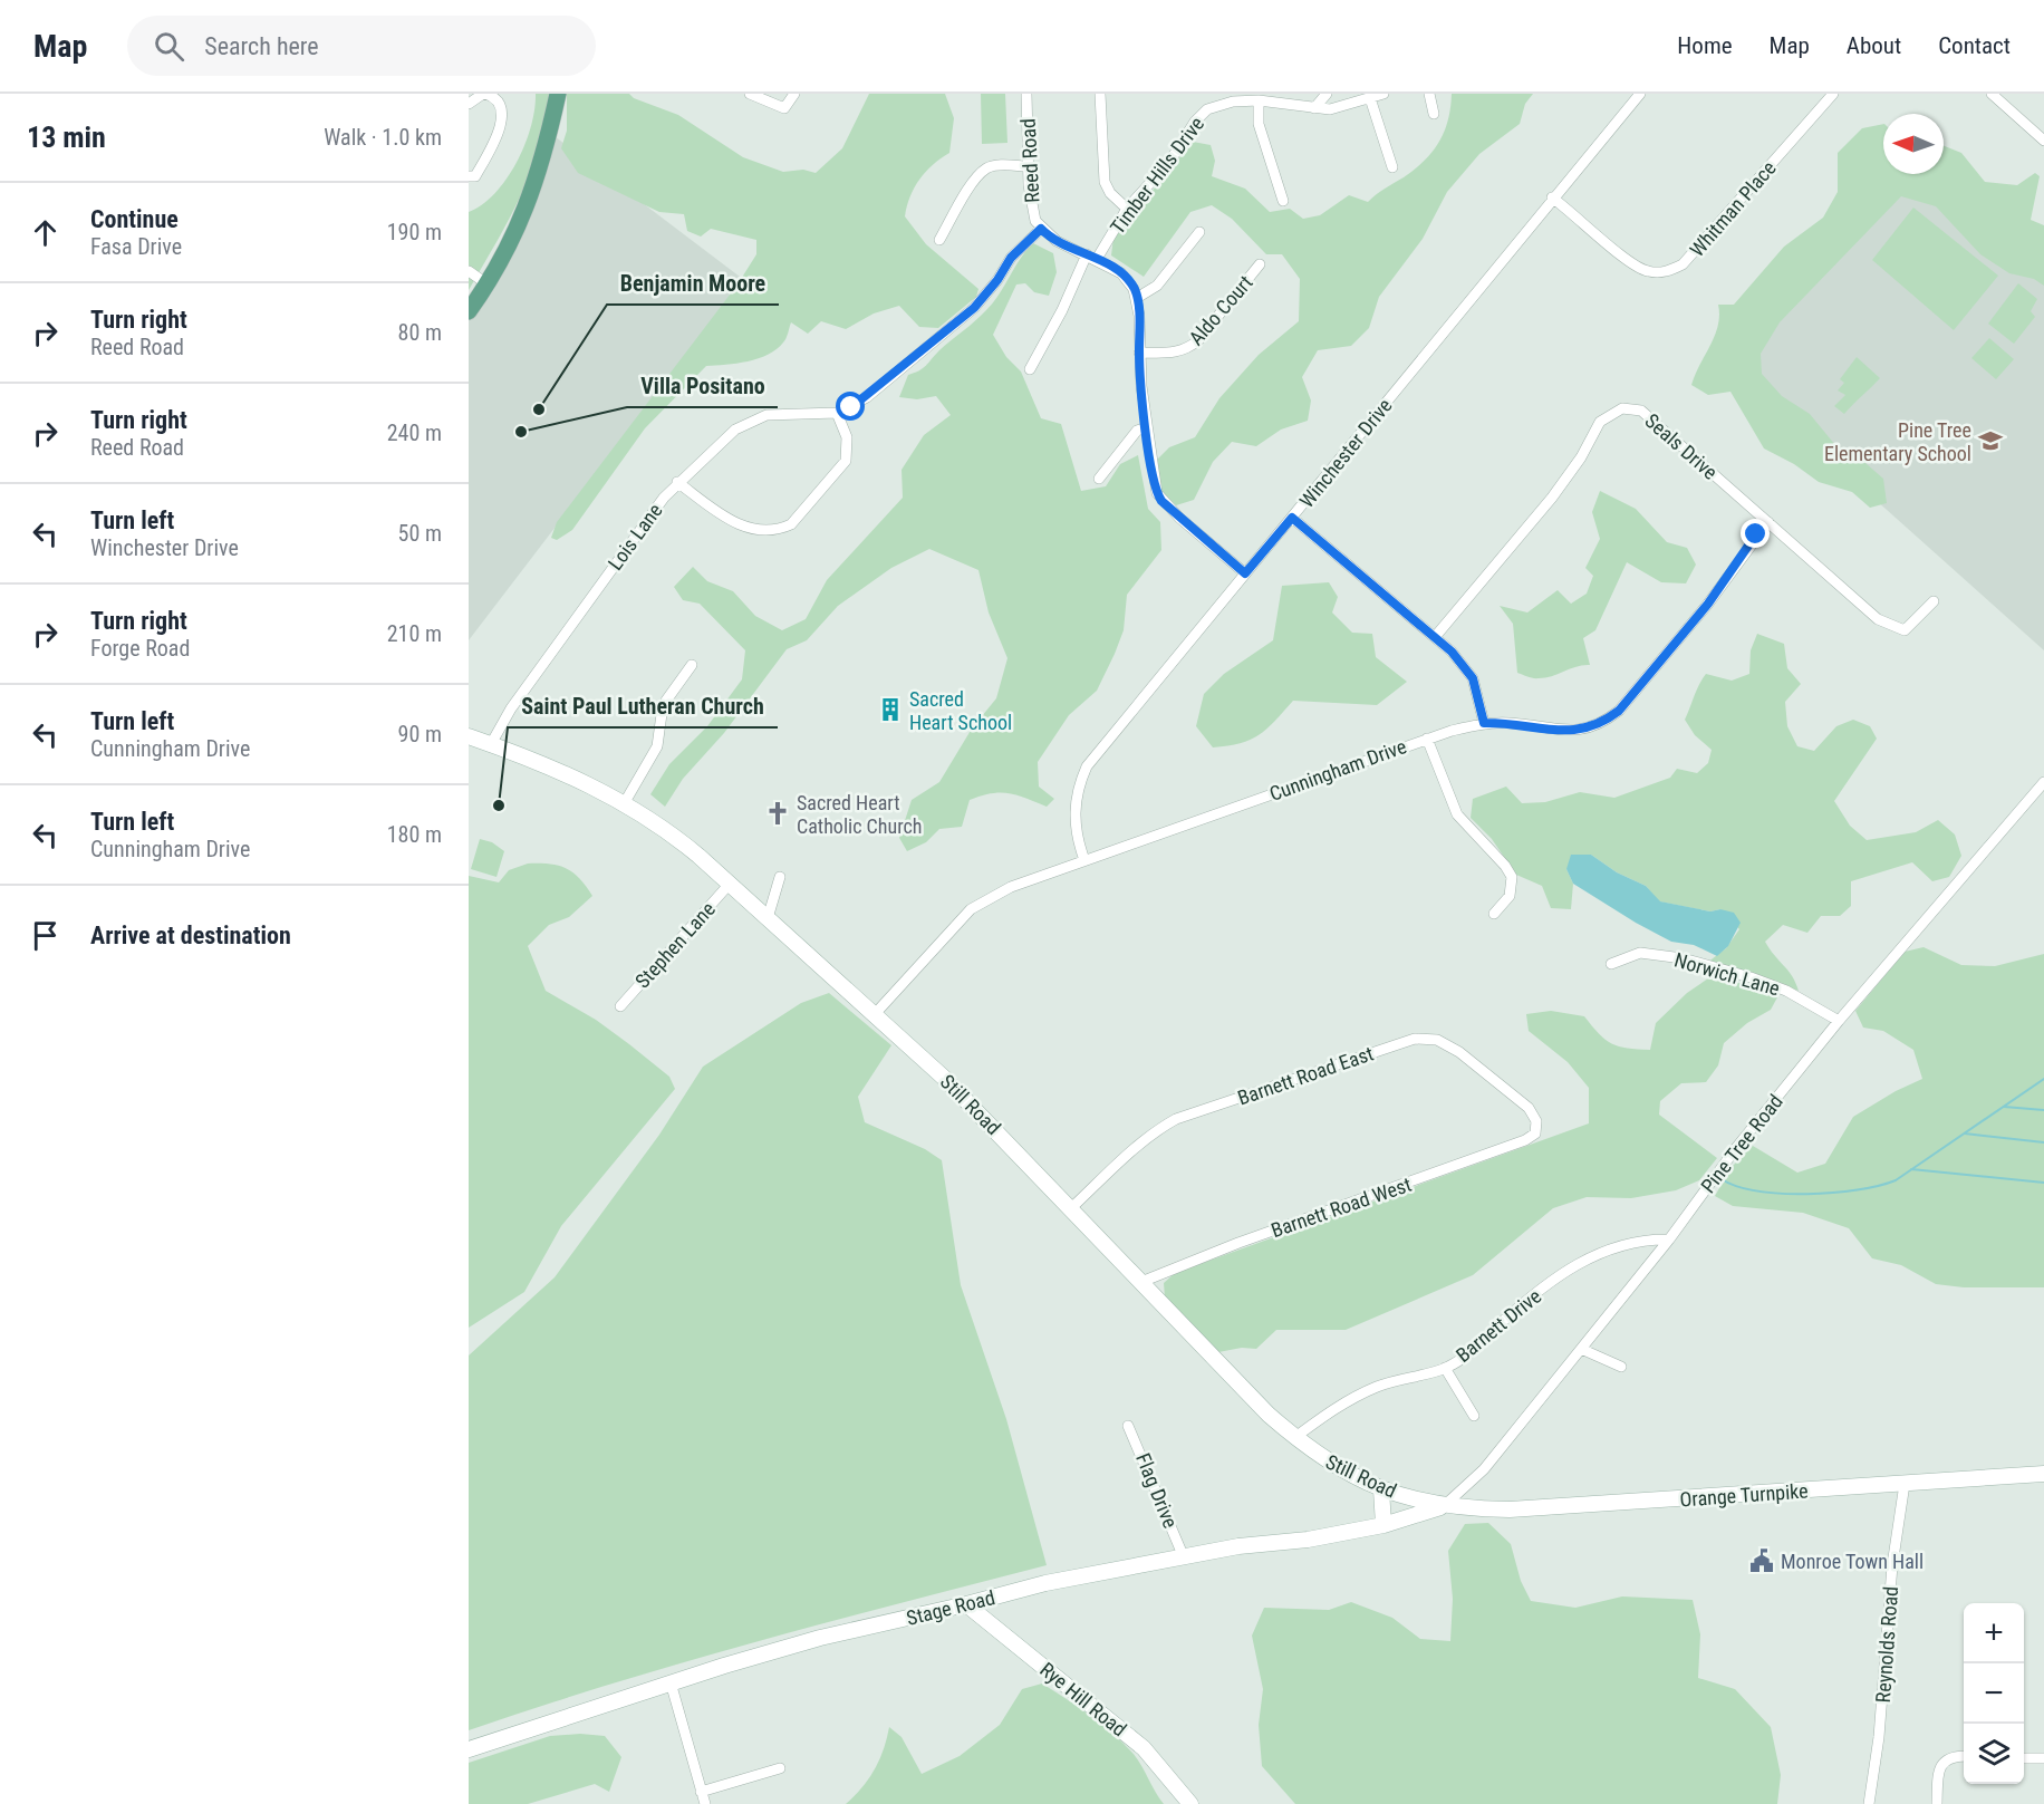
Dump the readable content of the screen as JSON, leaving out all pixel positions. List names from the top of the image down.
{
  "streets": {
    "main road": [
      "Still Road",
      "Orange Turnpike",
      "Stage Road",
      "Rye Hill Road"
    ],
    "street": [
      "Reed Road",
      "Timber Hills Drive",
      "Whitman Place",
      "Aldo Court",
      "Seals Drive",
      "Winchester Drive",
      "Lois Lane",
      "Cunningham Drive",
      "Stephen Lane",
      "Norwich Lane",
      "Barnett Road East",
      "Pine Tree Road",
      "Barnett Road West",
      "Barnett Drive",
      "Flag Drive",
      "Reynolds Road"
    ]
  },
  "crossings": [
    ["Reed Road", "Timber Hills Drive"],
    ["Whitman Place", "Winchester Drive"],
    ["Seals Drive", "Cunningham Drive"],
    ["Winchester Drive", "Cunningham Drive"],
    ["Lois Lane", "Still Road"],
    ["Cunningham Drive", "Still Road"],
    ["Stephen Lane", "Still Road"],
    ["Norwich Lane", "Pine Tree Road"],
    ["Barnett Road East", "Still Road"],
    ["Barnett Road East", "Barnett Road West"],
    ["Still Road", "Pine Tree Road"],
    ["Still Road", "Barnett Road West"],
    ["Still Road", "Barnett Drive"],
    ["Still Road", "Orange Turnpike"],
    ["Still Road", "Stage Road"],
    ["Pine Tree Road", "Barnett Drive"],
    ["Pine Tree Road", "Orange Turnpike"],
    ["Pine Tree Road", "Stage Road"],
    ["Flag Drive", "Stage Road"],
    ["Orange Turnpike", "Stage Road"],
    ["Orange Turnpike", "Reynolds Road"],
    ["Stage Road", "Rye Hill Road"]
  ],
  "places": {
    "other": ["Benjamin Moore", "Villa Positano", "Saint Paul Lutheran Church"],
    "school or university": ["Pine Tree Elementary School"],
    "building": ["Sacred Heart School"],
    "church": ["Sacred Heart Catholic Church"],
    "public building": ["Monroe Town Hall"]
  },
  "north": "left",
  "page": {
    "header": "Map",
    "search": "Search here",
    "nav": [
      "Home",
      "Map",
      "About",
      "Contact"
    ],
    "heading": ["13 min", "Walk · 1.0 km"],
    "list": [
      ["Continue", "Fasa Drive", "190 m"],
      ["Turn right", "Reed Road", "80 m"],
      ["Turn right", "Reed Road", "240 m"],
      ["Turn left", "Winchester Drive", "50 m"],
      ["Turn right", "Forge Road", "210 m"],
      ["Turn left", "Cunningham Drive", "90 m"],
      ["Turn left", "Cunningham Drive", "180 m"],
      "Arrive at destination"
    ],
    "map_buttons": ["+", "−"]
  }
}
